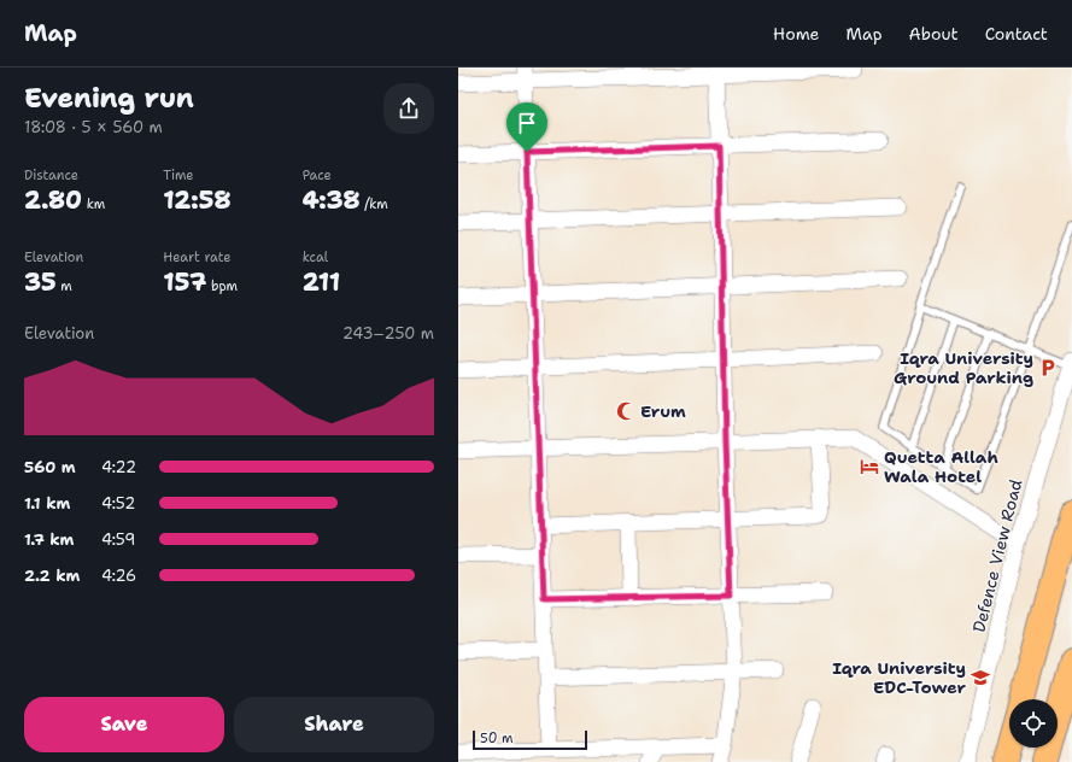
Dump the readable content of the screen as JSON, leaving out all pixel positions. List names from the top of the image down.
{
  "streets": {
    "street": ["Defence View Road"]
  },
  "places": {
    "parking": ["Iqra University Ground Parking"],
    "mosque": ["Erum"],
    "hotel": ["Quetta Allah Wala Hotel"],
    "school or university": ["Iqra University EDC-Tower"]
  },
  "scale_bar": "50 m",
  "page": {
    "header": "Map",
    "nav": [
      "Home",
      "Map",
      "About",
      "Contact"
    ],
    "heading": ["Evening run", "18:08 · 5 × 560 m"],
    "stats": [
      ["Distance", "2.80 km"],
      ["Time", "12:58"],
      ["Pace", "4:38 /km"],
      ["Elevation", "35 m"],
      ["Heart rate", "157 bpm"],
      ["kcal", "211"]
    ],
    "chart": ["Elevation", "243–250 m"],
    "list": [
      {
        "name": "560 m",
        "note": "4:22"
      },
      {
        "name": "1.1 km",
        "note": "4:52"
      },
      {
        "name": "1.7 km",
        "note": "4:59"
      },
      {
        "name": "2.2 km",
        "note": "4:26"
      }
    ],
    "buttons": ["Save", "Share"],
    "scale": "50 m"
  }
}
